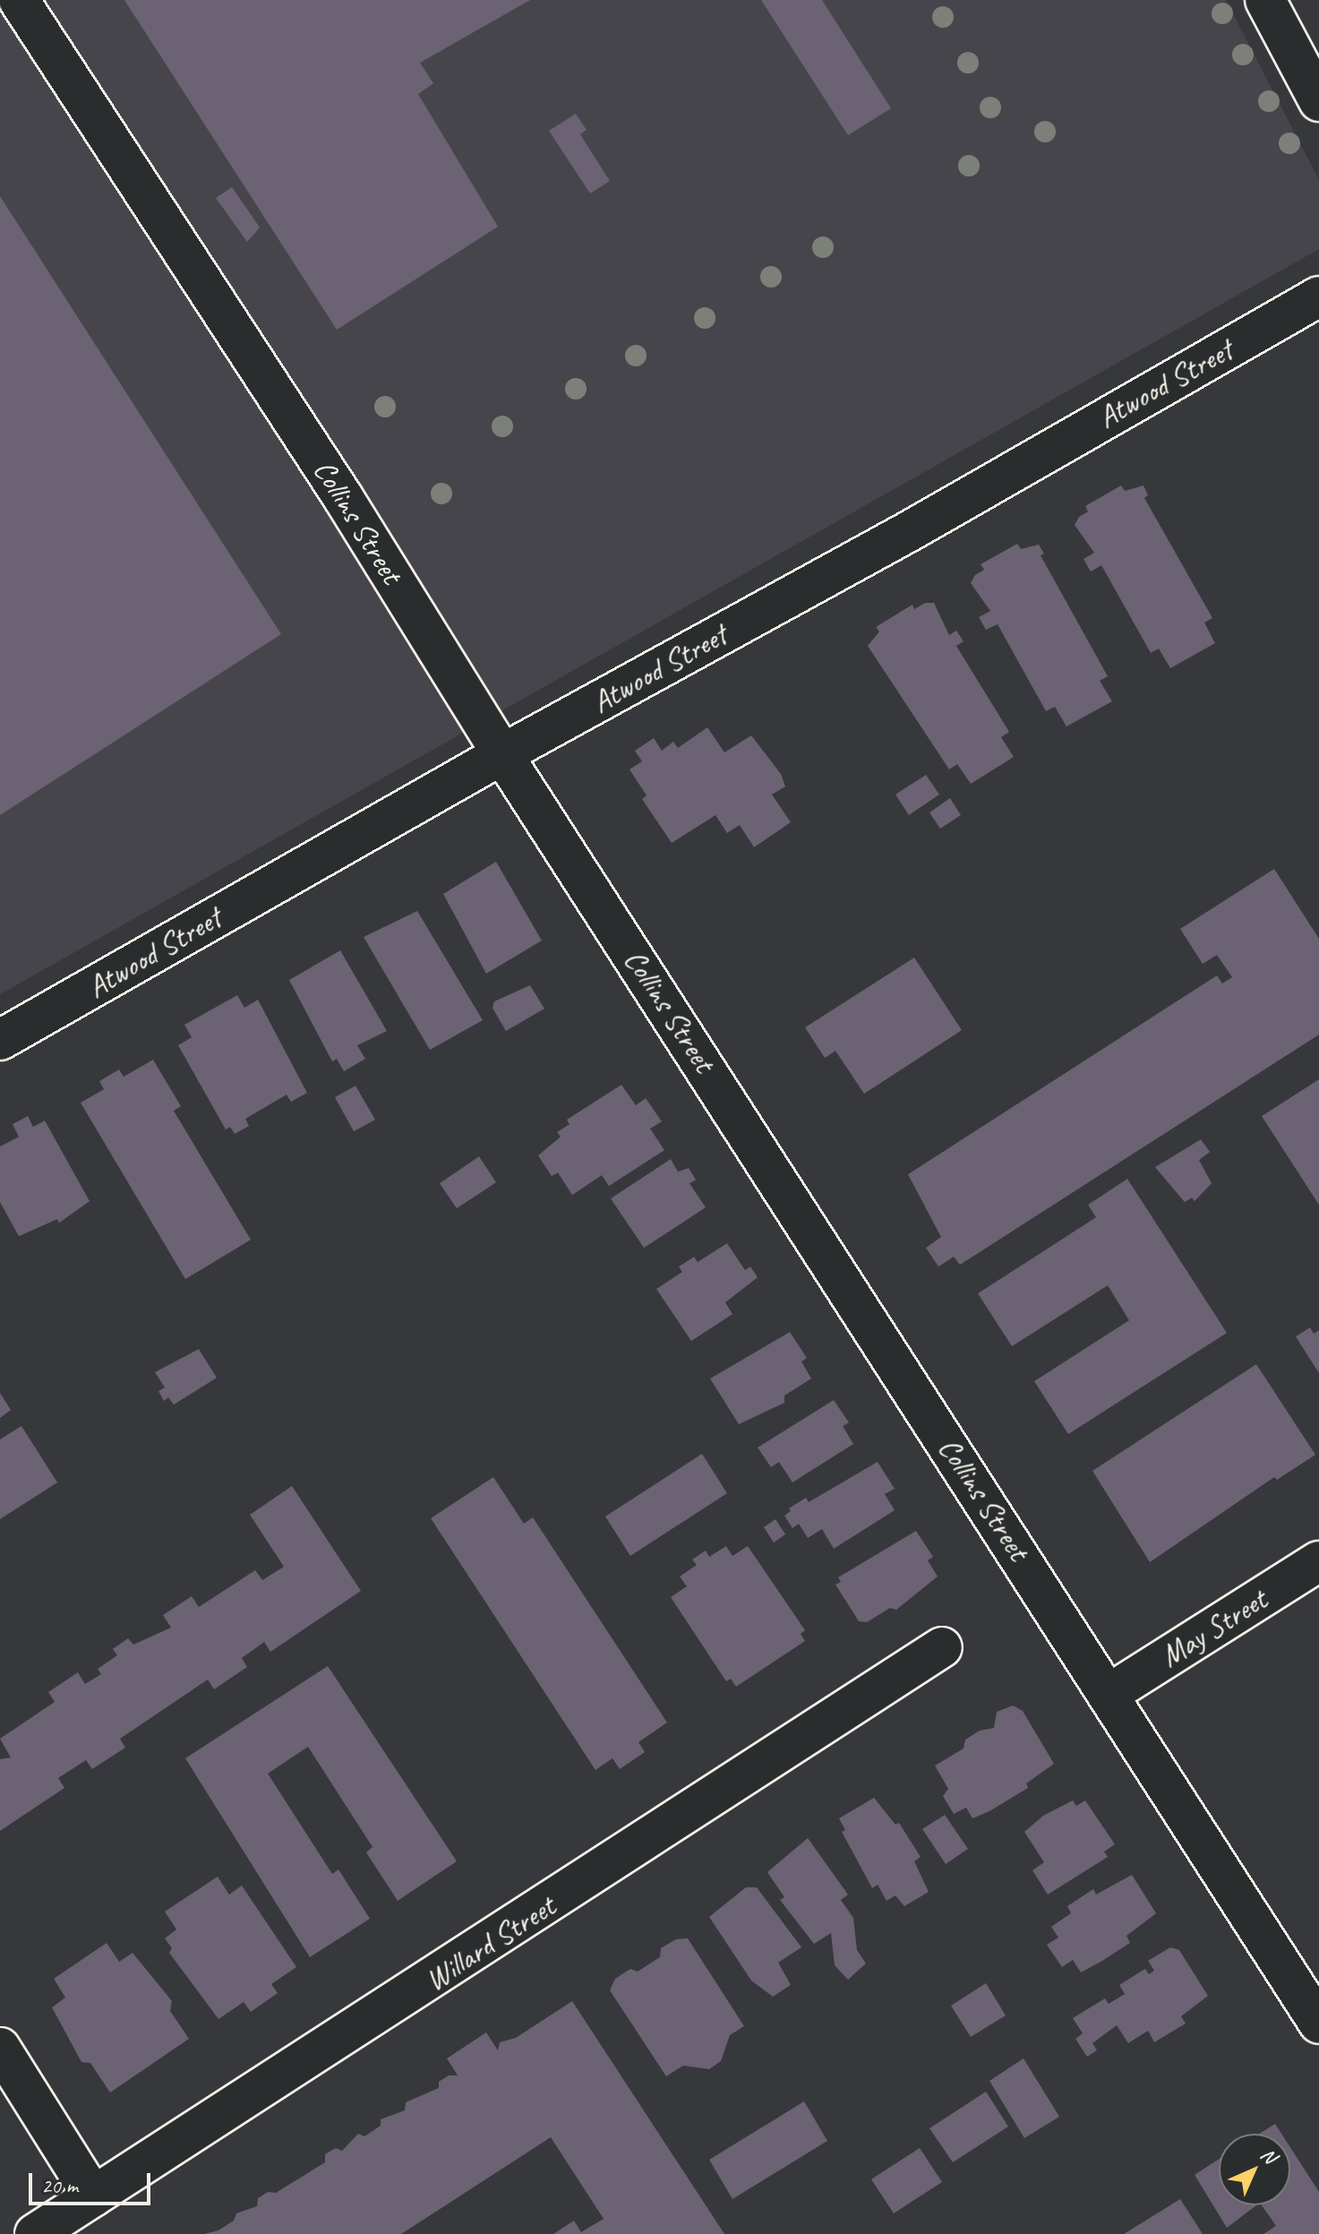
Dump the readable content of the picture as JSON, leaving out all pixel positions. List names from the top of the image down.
{
  "streets": {
    "street": [
      "Atwood Street",
      "Collins Street",
      "May Street",
      "Willard Street"
    ]
  },
  "crossings": [
    ["Atwood Street", "Collins Street"],
    ["Collins Street", "May Street"]
  ],
  "scale_bar": "20 m",
  "north": "top right"
}
